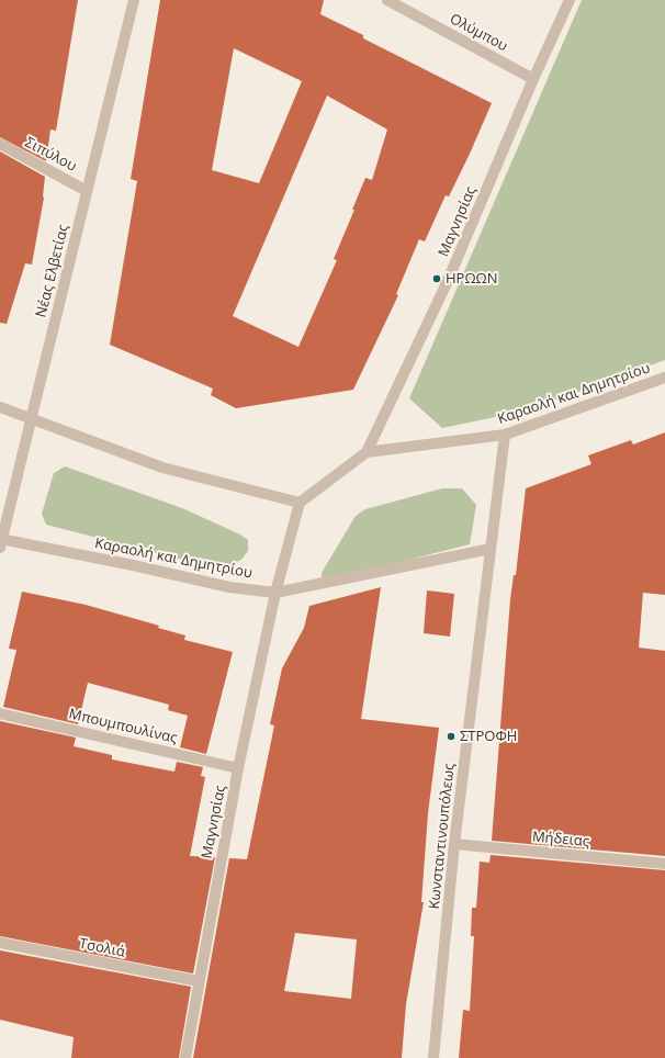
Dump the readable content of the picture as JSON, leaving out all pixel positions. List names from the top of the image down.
{
  "streets": {
    "street": [
      "Ολύμπου",
      "Σιπύλου",
      "Μαγνησίας",
      "Νέας Ελβετίας",
      "Καραολή και Δημητρίου",
      "Μπουμπουλίνας",
      "Κωνσταντινουπόλεως",
      "Μήδειας",
      "Τσολιά"
    ]
  },
  "crossings": [
    ["Ολύμπου", "Μαγνησίας"],
    ["Σιπύλου", "Νέας Ελβετίας"],
    ["Μαγνησίας", "Καραολή και Δημητρίου"],
    ["Μαγνησίας", "Μπουμπουλίνας"],
    ["Μαγνησίας", "Τσολιά"],
    ["Νέας Ελβετίας", "Καραολή και Δημητρίου"],
    ["Καραολή και Δημητρίου", "Κωνσταντινουπόλεως"],
    ["Κωνσταντινουπόλεως", "Μήδειας"]
  ],
  "places": ["ΗΡΩΩΝ", "ΣΤΡΟΦΗ"]
}
